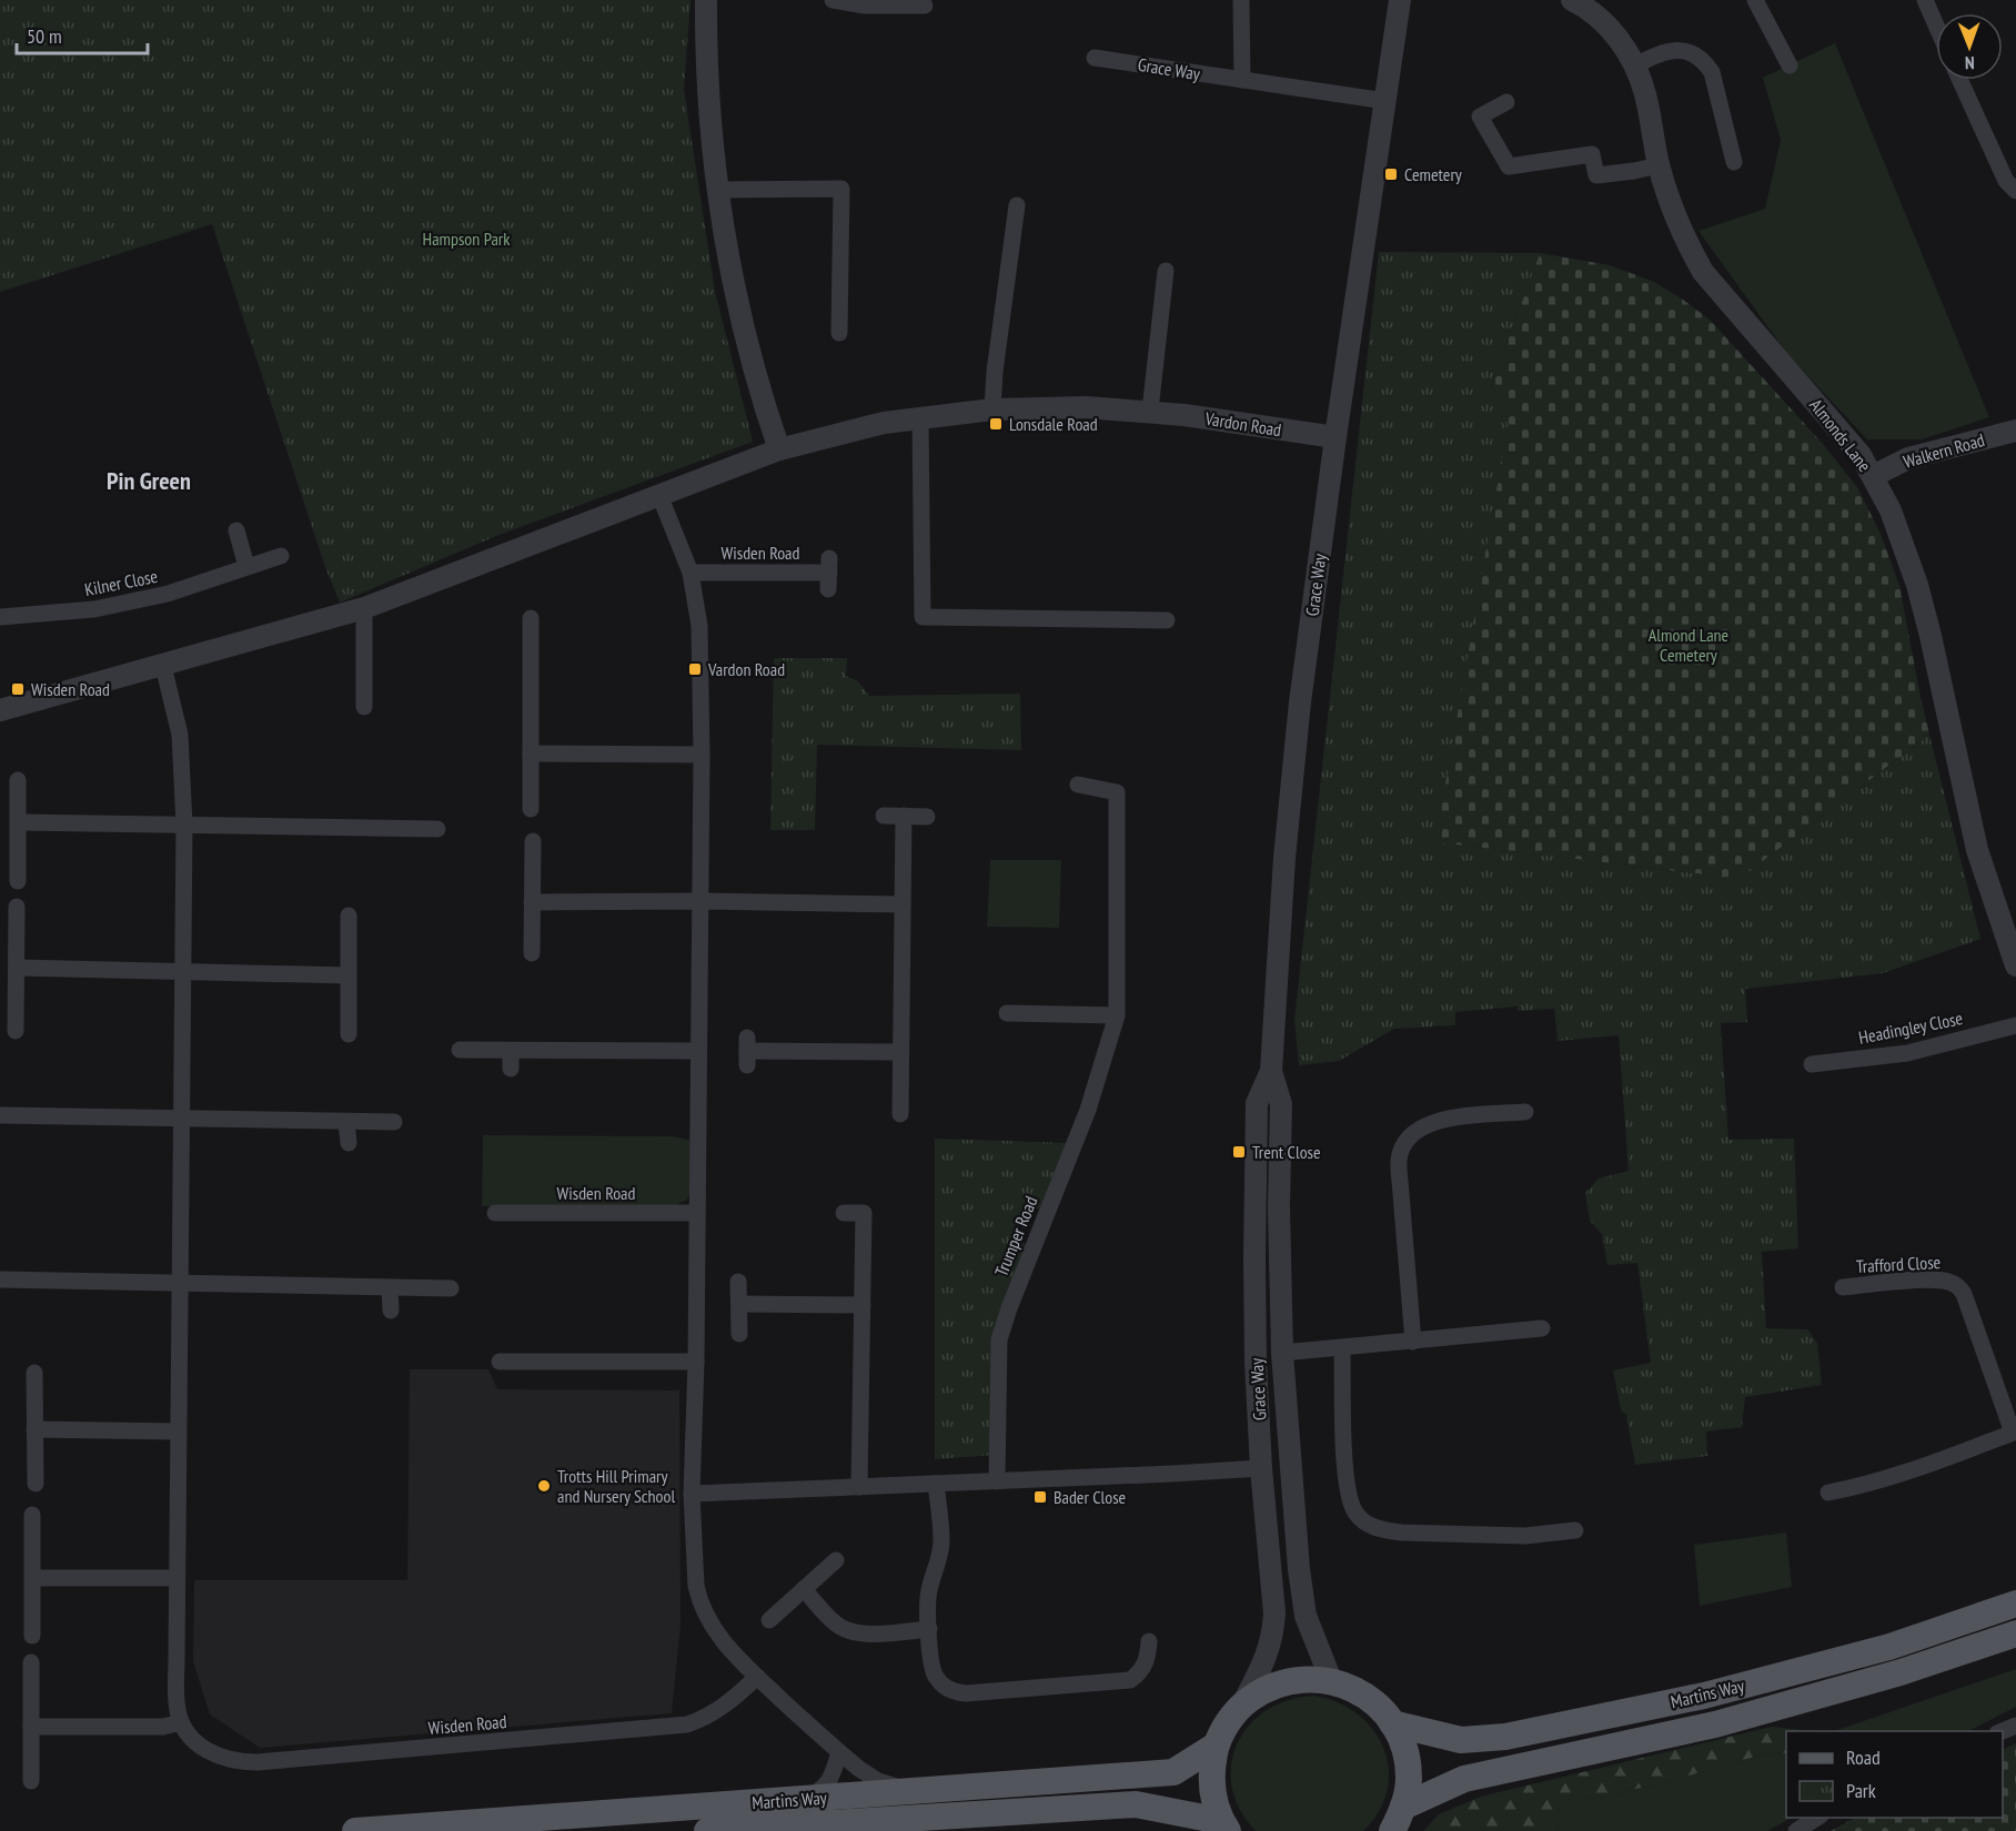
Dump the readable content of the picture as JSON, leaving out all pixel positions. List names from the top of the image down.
{
  "streets": {
    "main road": ["Martins Way"],
    "street": [
      "Grace Way",
      "Vardon Road",
      "Almonds Lane",
      "Walkern Road",
      "Wisden Road",
      "Kilner Close",
      "Headingley Close",
      "Trumper Road",
      "Trafford Close"
    ]
  },
  "crossings": [
    ["Grace Way", "Vardon Road"],
    ["Grace Way", "Martins Way"],
    ["Almonds Lane", "Walkern Road"]
  ],
  "districts": ["Pin Green"],
  "parks": ["Hampson Park", "Almond Lane Cemetery"],
  "places": {
    "transit": [
      "Cemetery",
      "Lonsdale Road",
      "Vardon Road",
      "Wisden Road",
      "Trent Close",
      "Bader Close"
    ],
    "other": ["Trotts Hill Primary and Nursery School"]
  },
  "legend": ["Road", "Park"],
  "scale_bar": "50 m",
  "north": "bottom"
}
